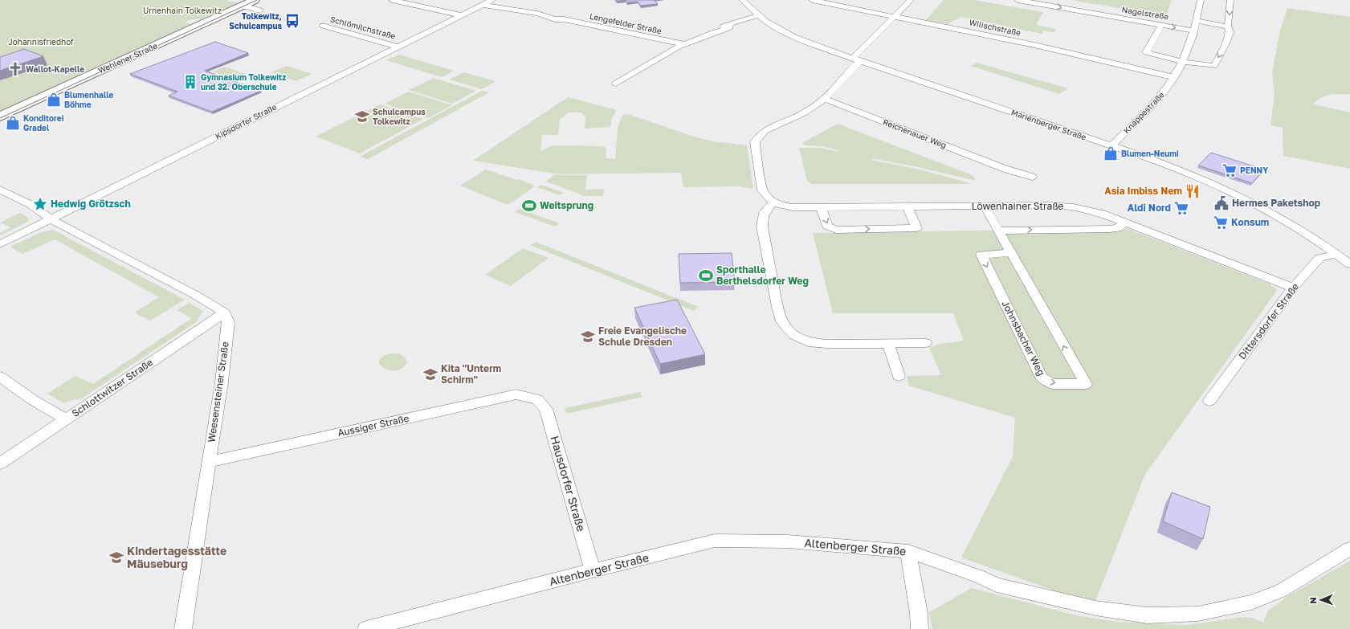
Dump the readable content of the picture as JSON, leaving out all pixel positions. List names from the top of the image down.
{
  "streets": {
    "main road": ["Wehlener Straße"],
    "street": [
      "Nagelstraße",
      "Lengefelder Straße",
      "Schlömilchstraße",
      "Wilischstraße",
      "Knappestraße",
      "Kipsdorfer Straße",
      "Marienberger Straße",
      "Reichenauer Weg",
      "Löwenhainer Straße",
      "Dittersdorfer Straße",
      "Johnsbacher Weg",
      "Schlottwitzer Straße",
      "Weesensteiner Straße",
      "Aussiger Straße",
      "Hausdorfer Straße",
      "Altenberger Straße"
    ]
  },
  "crossings": [
    ["Nagelstraße", "Knappestraße"],
    ["Lengefelder Straße", "Kipsdorfer Straße"],
    ["Schlömilchstraße", "Kipsdorfer Straße"],
    ["Wilischstraße", "Knappestraße"],
    ["Knappestraße", "Marienberger Straße"],
    ["Marienberger Straße", "Dittersdorfer Straße"],
    ["Löwenhainer Straße", "Dittersdorfer Straße"],
    ["Löwenhainer Straße", "Johnsbacher Weg"],
    ["Schlottwitzer Straße", "Weesensteiner Straße"],
    ["Weesensteiner Straße", "Aussiger Straße"],
    ["Aussiger Straße", "Hausdorfer Straße"],
    ["Hausdorfer Straße", "Altenberger Straße"]
  ],
  "one_way": ["Nagelstraße"],
  "parks": ["Urnenhain Tolkewitz", "Johannisfriedhof"],
  "places": {
    "bus stop": ["Tolkewitz, Schulcampus"],
    "church": ["Wallot-Kapelle"],
    "building": ["Gymnasium Tolkewitz und 32. Oberschule"],
    "shop": ["Blumenhalle Böhme", "Konditorei Gradel", "Blumen-Neumi"],
    "school or university": [
      "Schulcampus Tolkewitz",
      "Freie Evangelische Schule Dresden",
      "Kita \"Unterm Schirm\"",
      "Kindertagesstätte Mäuseburg"
    ],
    "supermarket": ["PENNY", "Aldi Nord", "Konsum"],
    "restaurant": ["Asia Imbiss Nem"],
    "public building": ["Hermes Paketshop"],
    "place": ["Hedwig Grötzsch"],
    "sports": ["Weitsprung", "Sporthalle Berthelsdorfer Weg"]
  },
  "north": "left"
}
